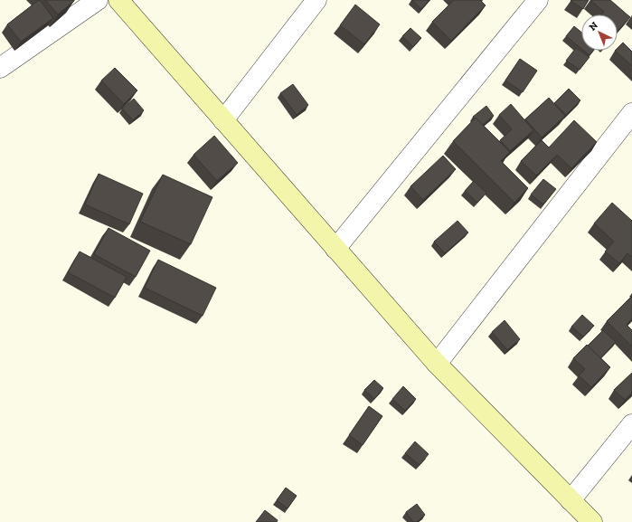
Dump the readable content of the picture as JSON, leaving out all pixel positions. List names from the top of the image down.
{
  "north": "top left"
}
